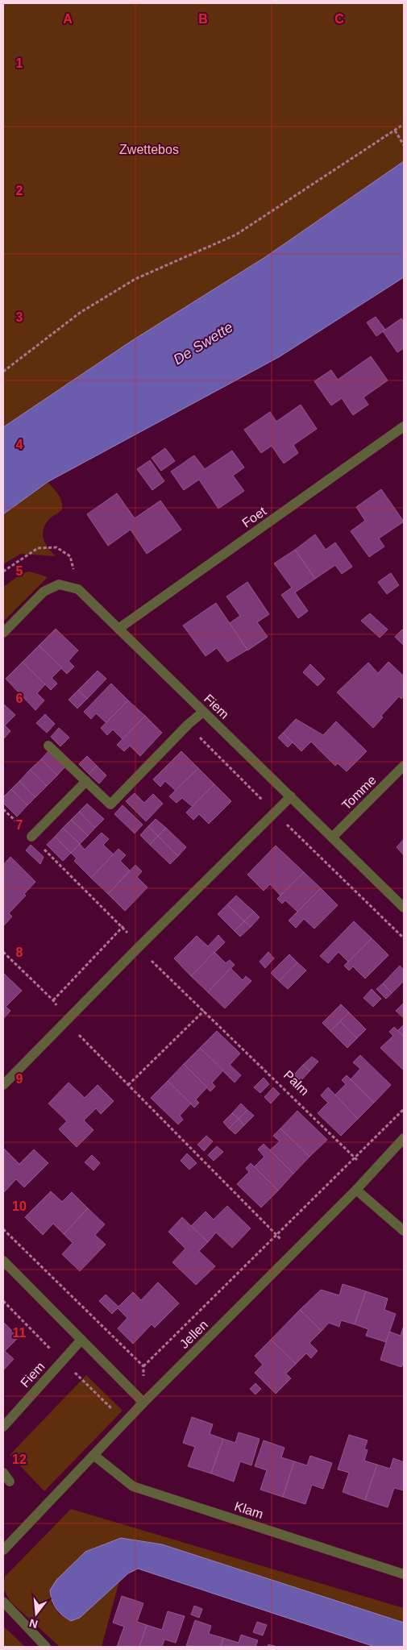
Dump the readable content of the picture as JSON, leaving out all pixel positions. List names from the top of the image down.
{
  "streets": {
    "street": [
      "Foet",
      "Fiem",
      "Tomme",
      "Jellen",
      "Klam"
    ],
    "path": ["Palm"]
  },
  "crossings": [
    ["Foet", "Fiem"],
    ["Fiem", "Tomme"],
    ["Palm", "Jellen"],
    ["Jellen", "Klam"]
  ],
  "water": ["De Swette"],
  "parks": ["Zwettebos"],
  "north": "bottom",
  "grid": {
    "columns": ["A", "B", "C"],
    "rows": [
      "1",
      "2",
      "3",
      "4",
      "5",
      "6",
      "7",
      "8",
      "9",
      "10",
      "11",
      "12"
    ]
  }
}
